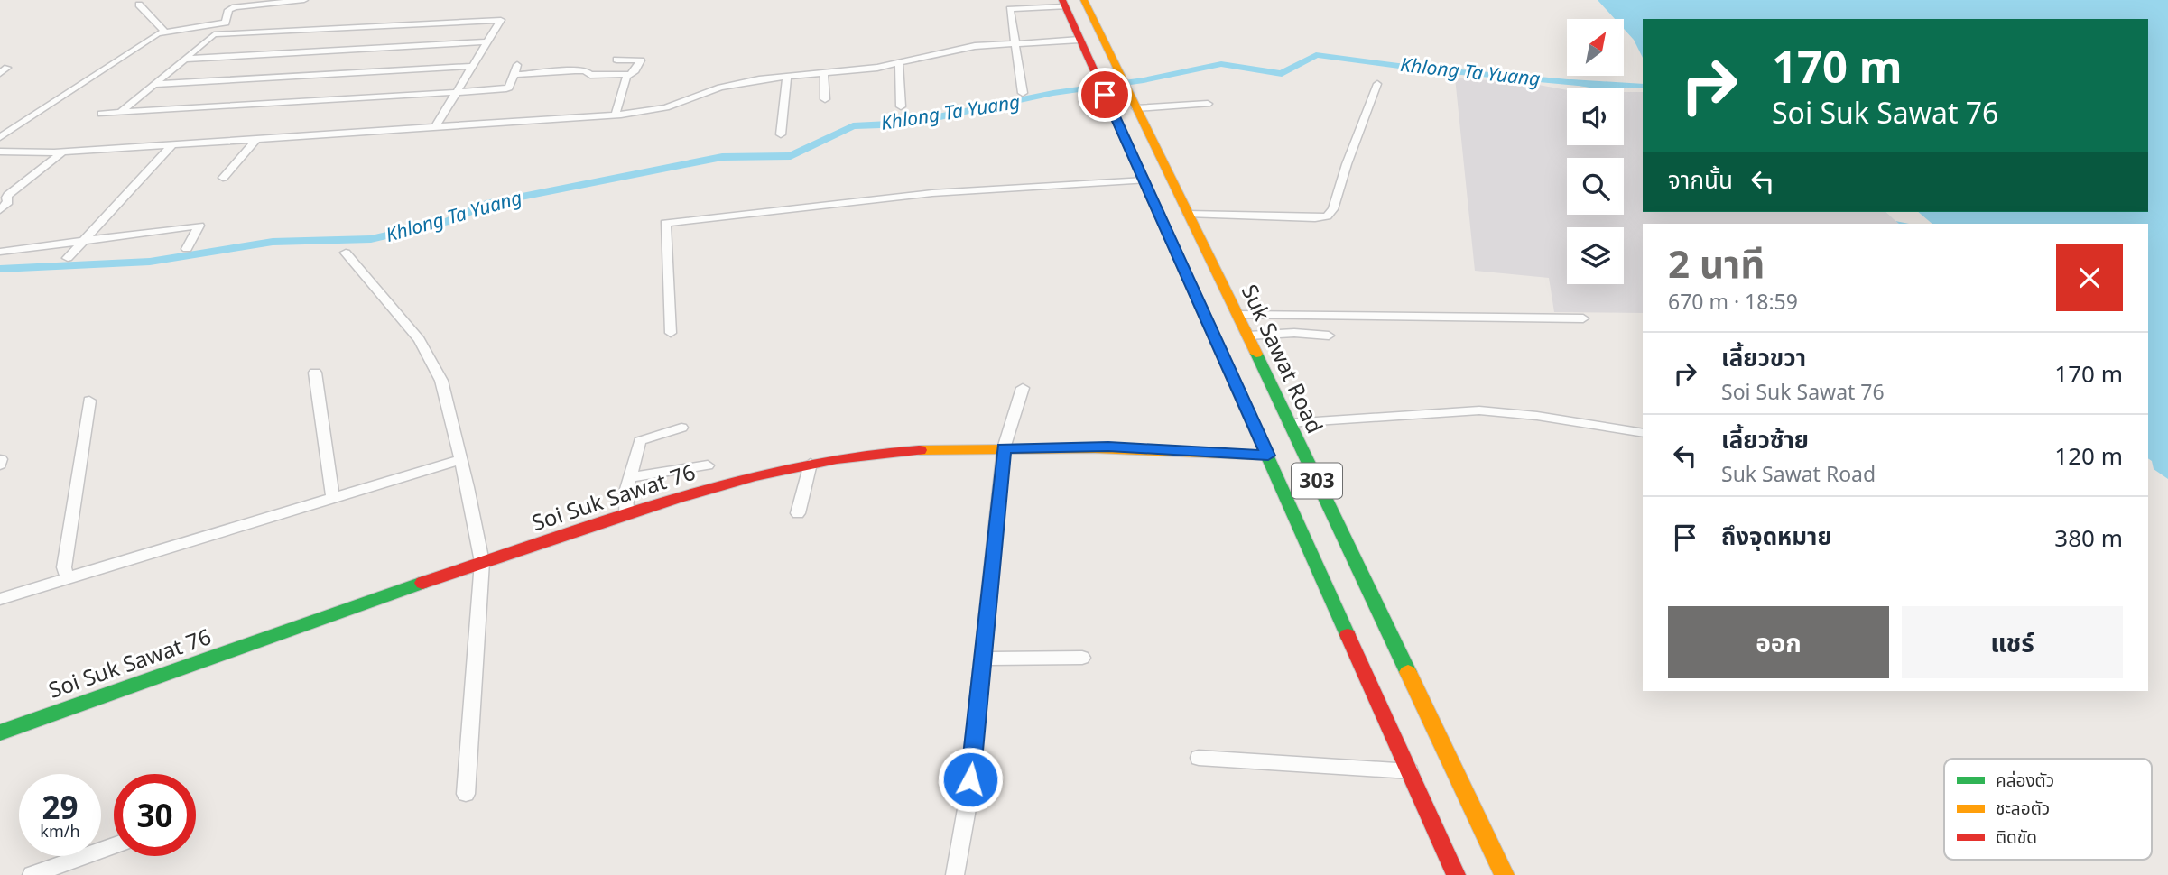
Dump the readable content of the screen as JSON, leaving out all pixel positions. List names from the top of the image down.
{
  "streets": {
    "main road": ["Suk Sawat Road", "303", "Soi Suk Sawat 76"]
  },
  "crossings": [
    ["303", "Soi Suk Sawat 76"]
  ],
  "water": ["Khlong Ta Yuang"],
  "legend": ["คล่องตัว", "ชะลอตัว", "ติดขัด"],
  "north": "top right",
  "page": {
    "turn": ["170 m", "Soi Suk Sawat 76"],
    "then": "จากนั้น",
    "heading": ["2 นาที", "670 m · 18:59"],
    "list": [
      {
        "name": "เลี้ยวขวา",
        "note": "Soi Suk Sawat 76",
        "value": "170 m"
      },
      {
        "name": "เลี้ยวซ้าย",
        "note": "Suk Sawat Road",
        "value": "120 m"
      },
      {
        "name": "ถึงจุดหมาย",
        "value": "380 m"
      }
    ],
    "buttons": ["ออก", "แชร์"],
    "speed": "29 km/h",
    "limit": "30"
  }
}
